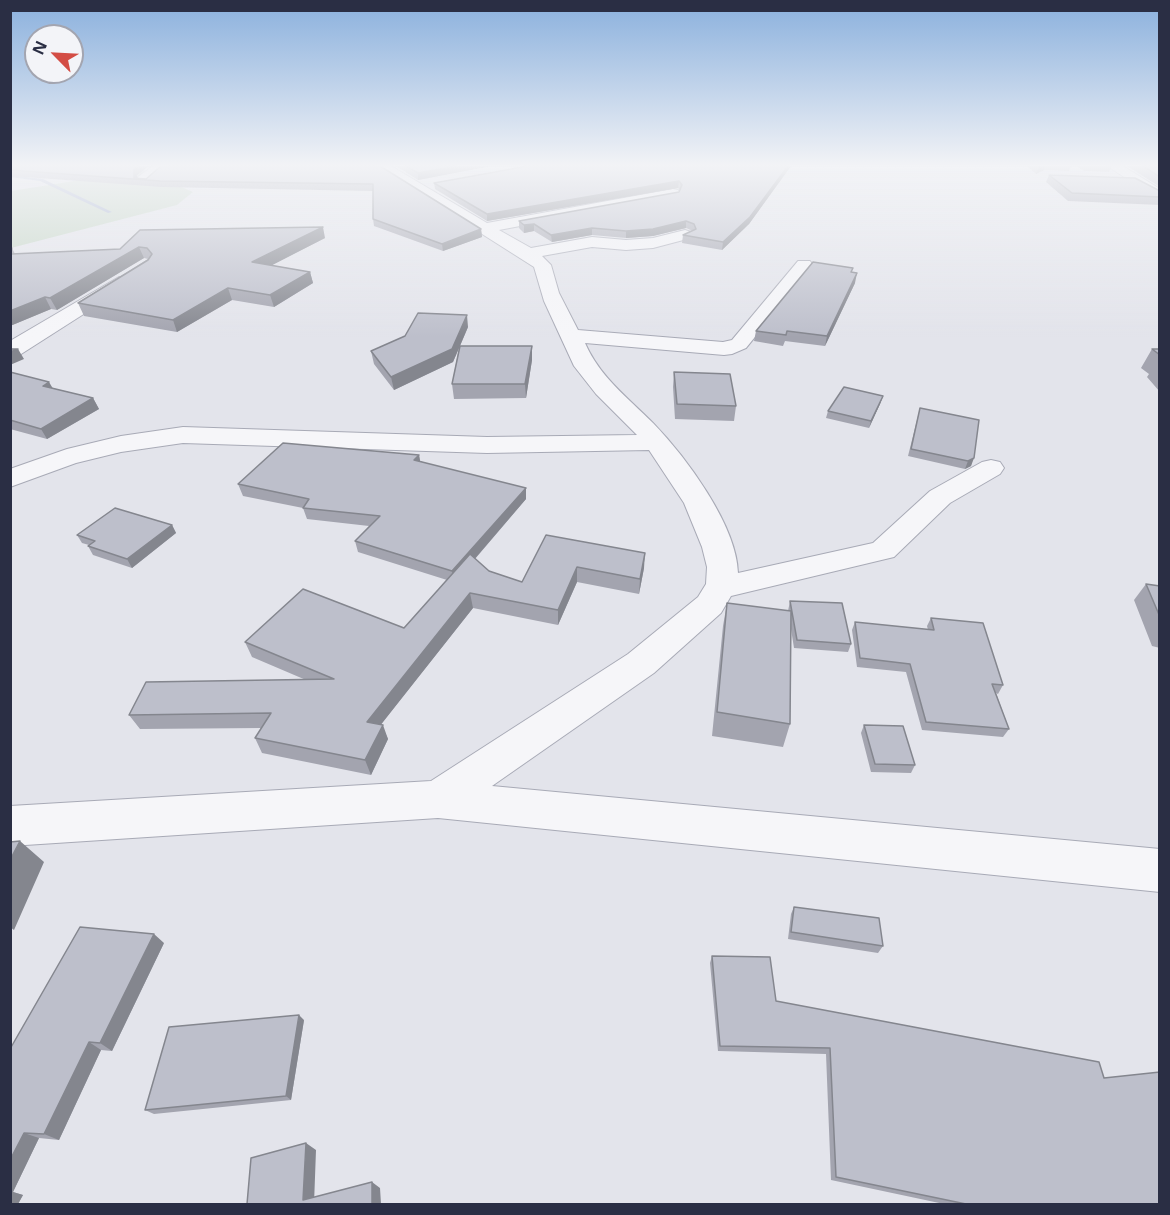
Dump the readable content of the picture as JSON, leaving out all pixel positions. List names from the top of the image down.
{
  "north": "top left"
}
